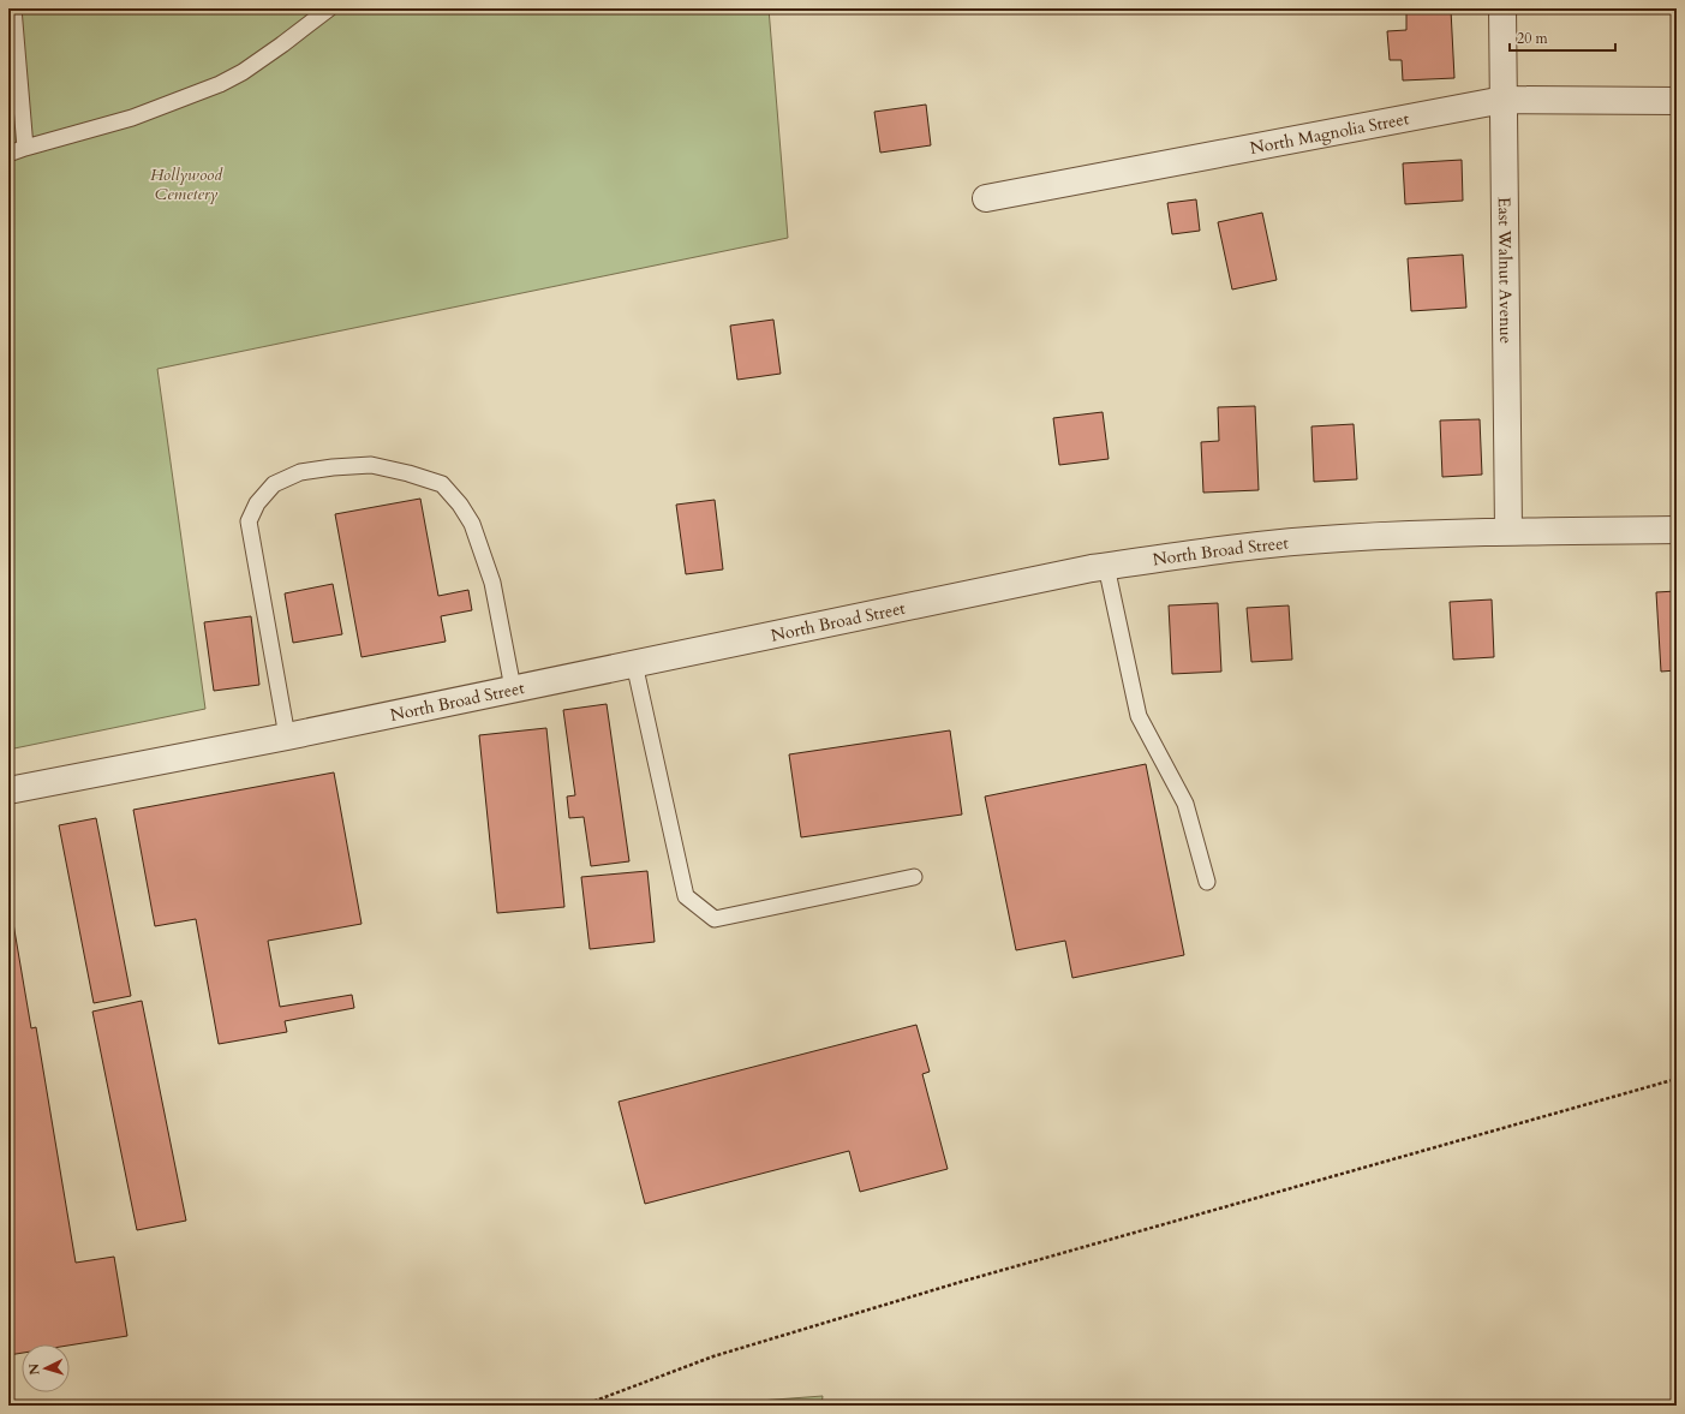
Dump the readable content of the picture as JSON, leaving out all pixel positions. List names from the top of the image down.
{
  "streets": {
    "street": ["North Magnolia Street", "East Walnut Avenue", "North Broad Street"]
  },
  "crossings": [
    ["North Magnolia Street", "East Walnut Avenue"],
    ["East Walnut Avenue", "North Broad Street"]
  ],
  "parks": ["Hollywood Cemetery"],
  "scale_bar": "20 m",
  "north": "left"
}
